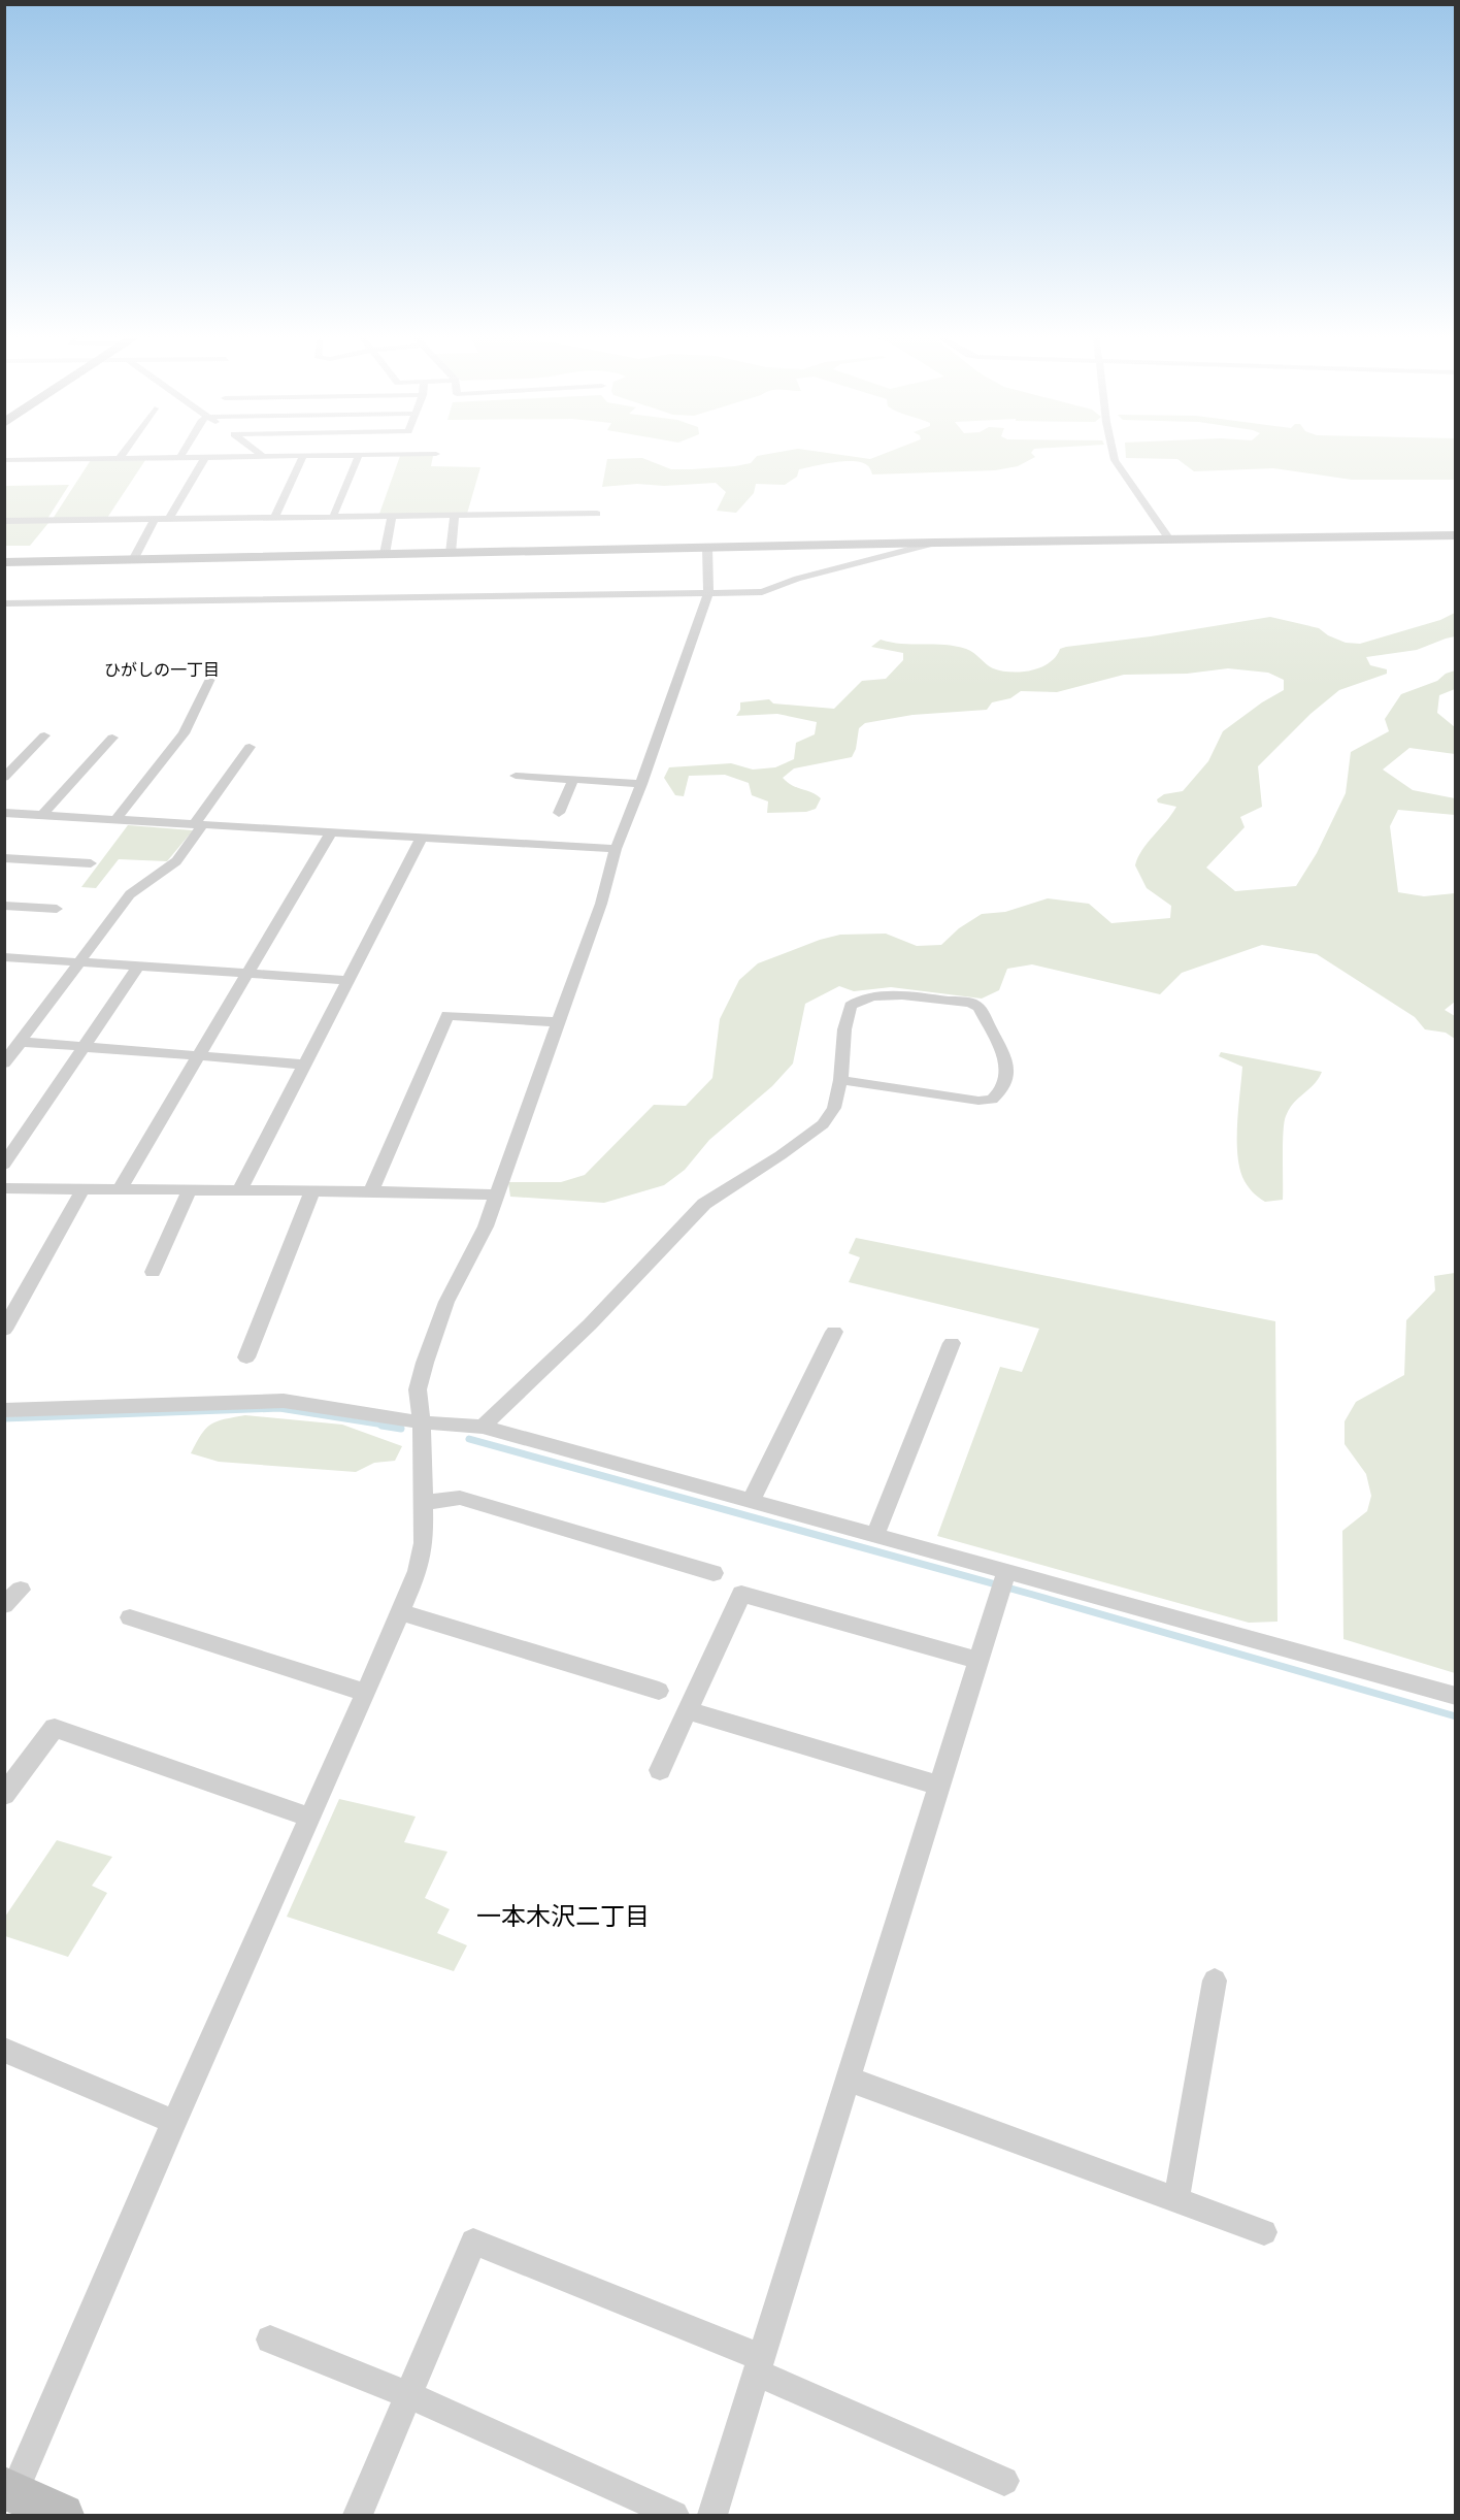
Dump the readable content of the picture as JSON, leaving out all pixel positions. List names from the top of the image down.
{
  "districts": ["ひがしの一丁目", "一本木沢二丁目"]
}
